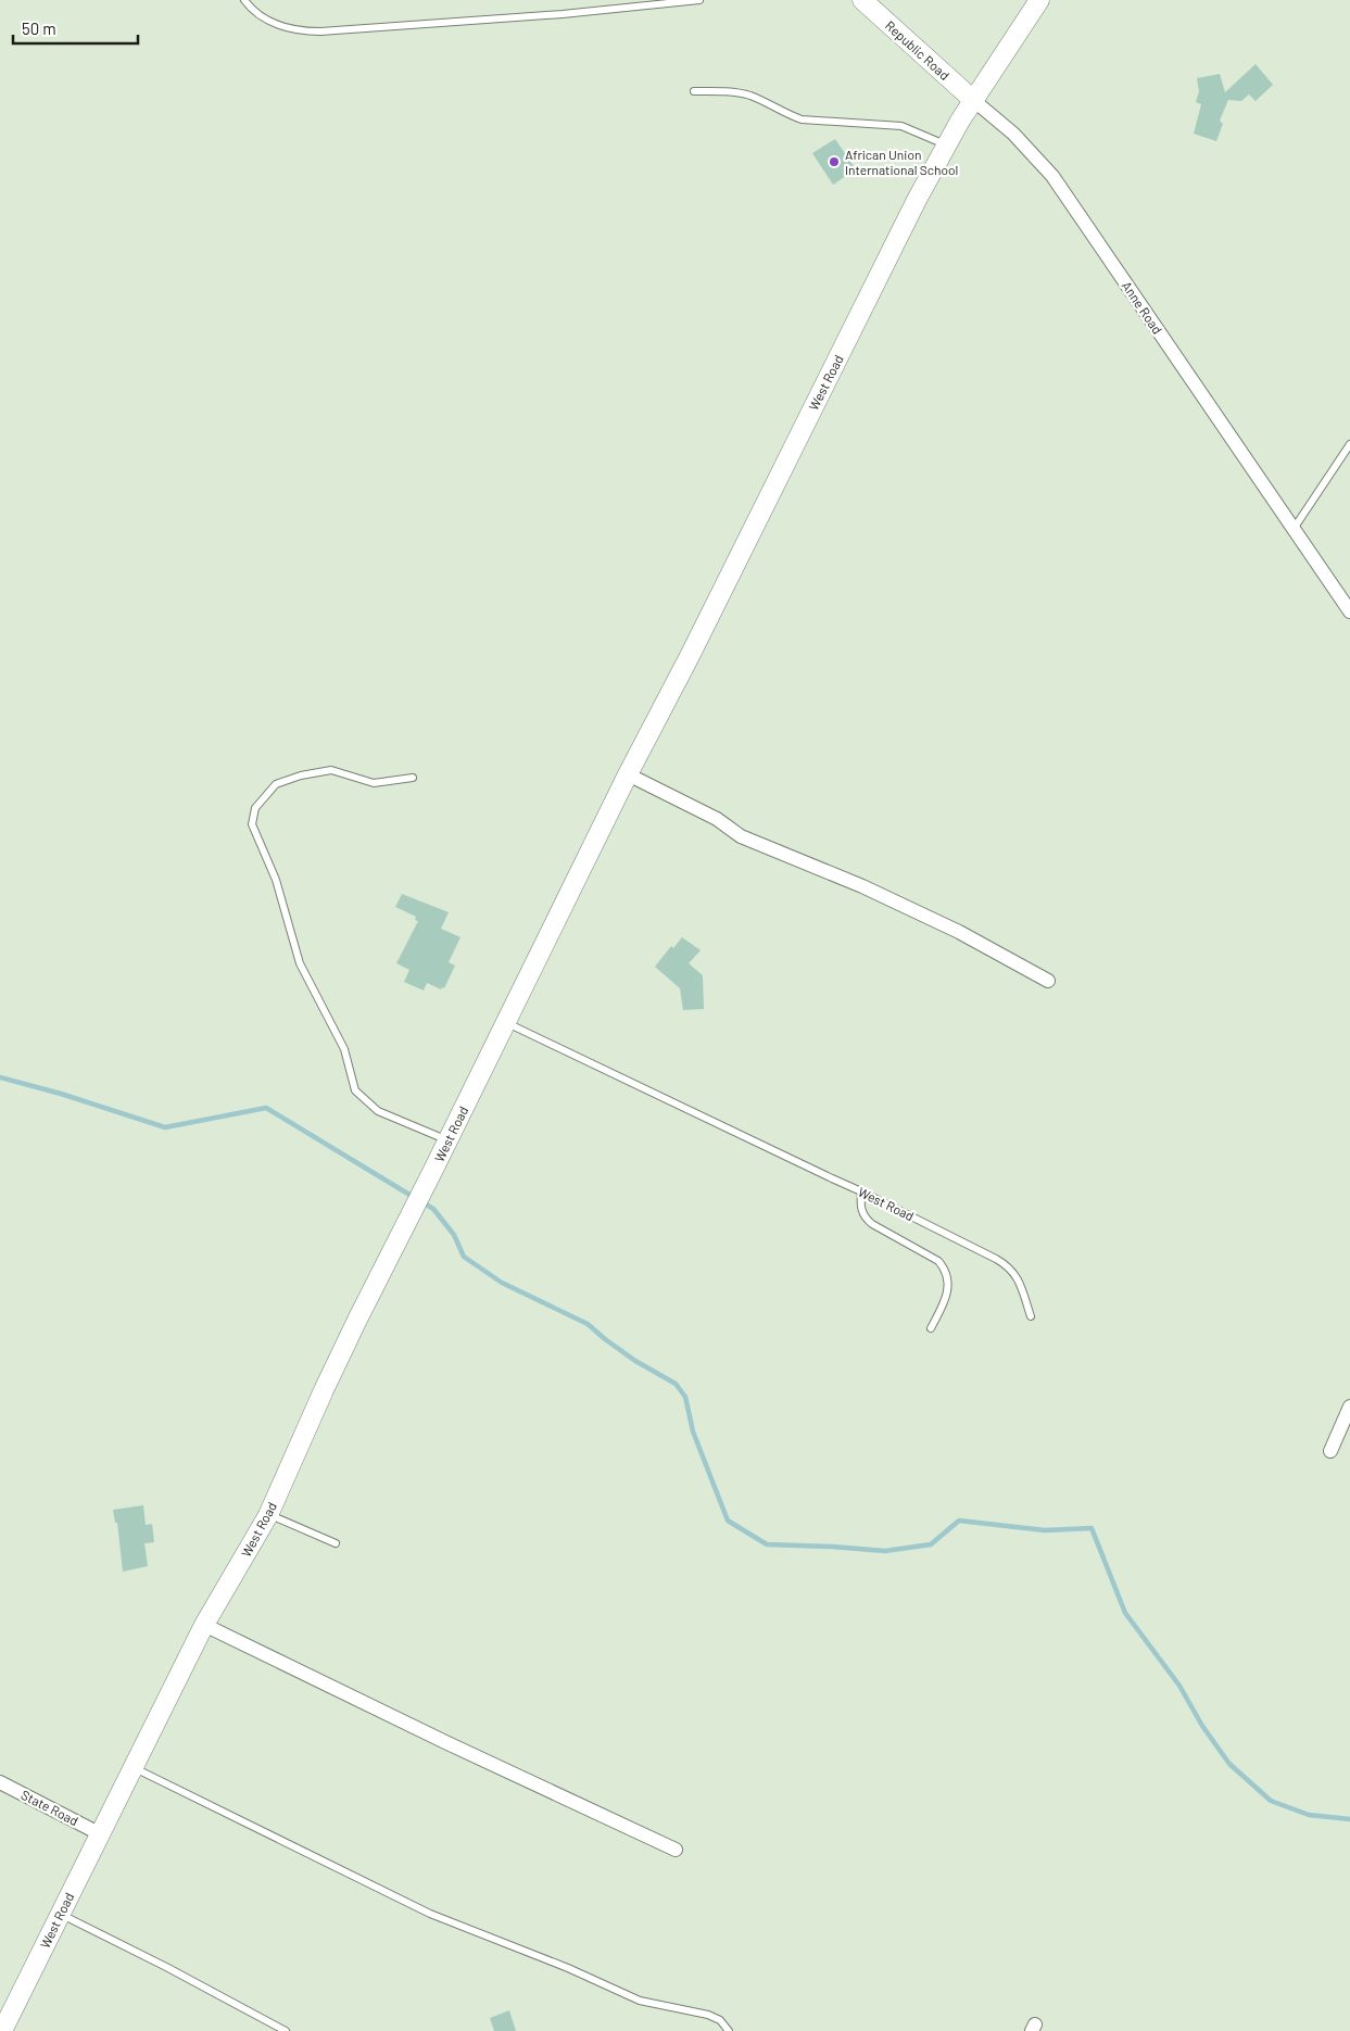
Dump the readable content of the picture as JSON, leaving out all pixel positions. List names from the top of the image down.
{
  "streets": {
    "street": [
      "Republic Road",
      "Anne Road",
      "West Road",
      "State Road"
    ]
  },
  "crossings": [
    ["Republic Road", "Anne Road"],
    ["Republic Road", "West Road"],
    ["Anne Road", "West Road"],
    ["West Road", "State Road"]
  ],
  "places": ["African Union International School"],
  "scale_bar": "50 m"
}
